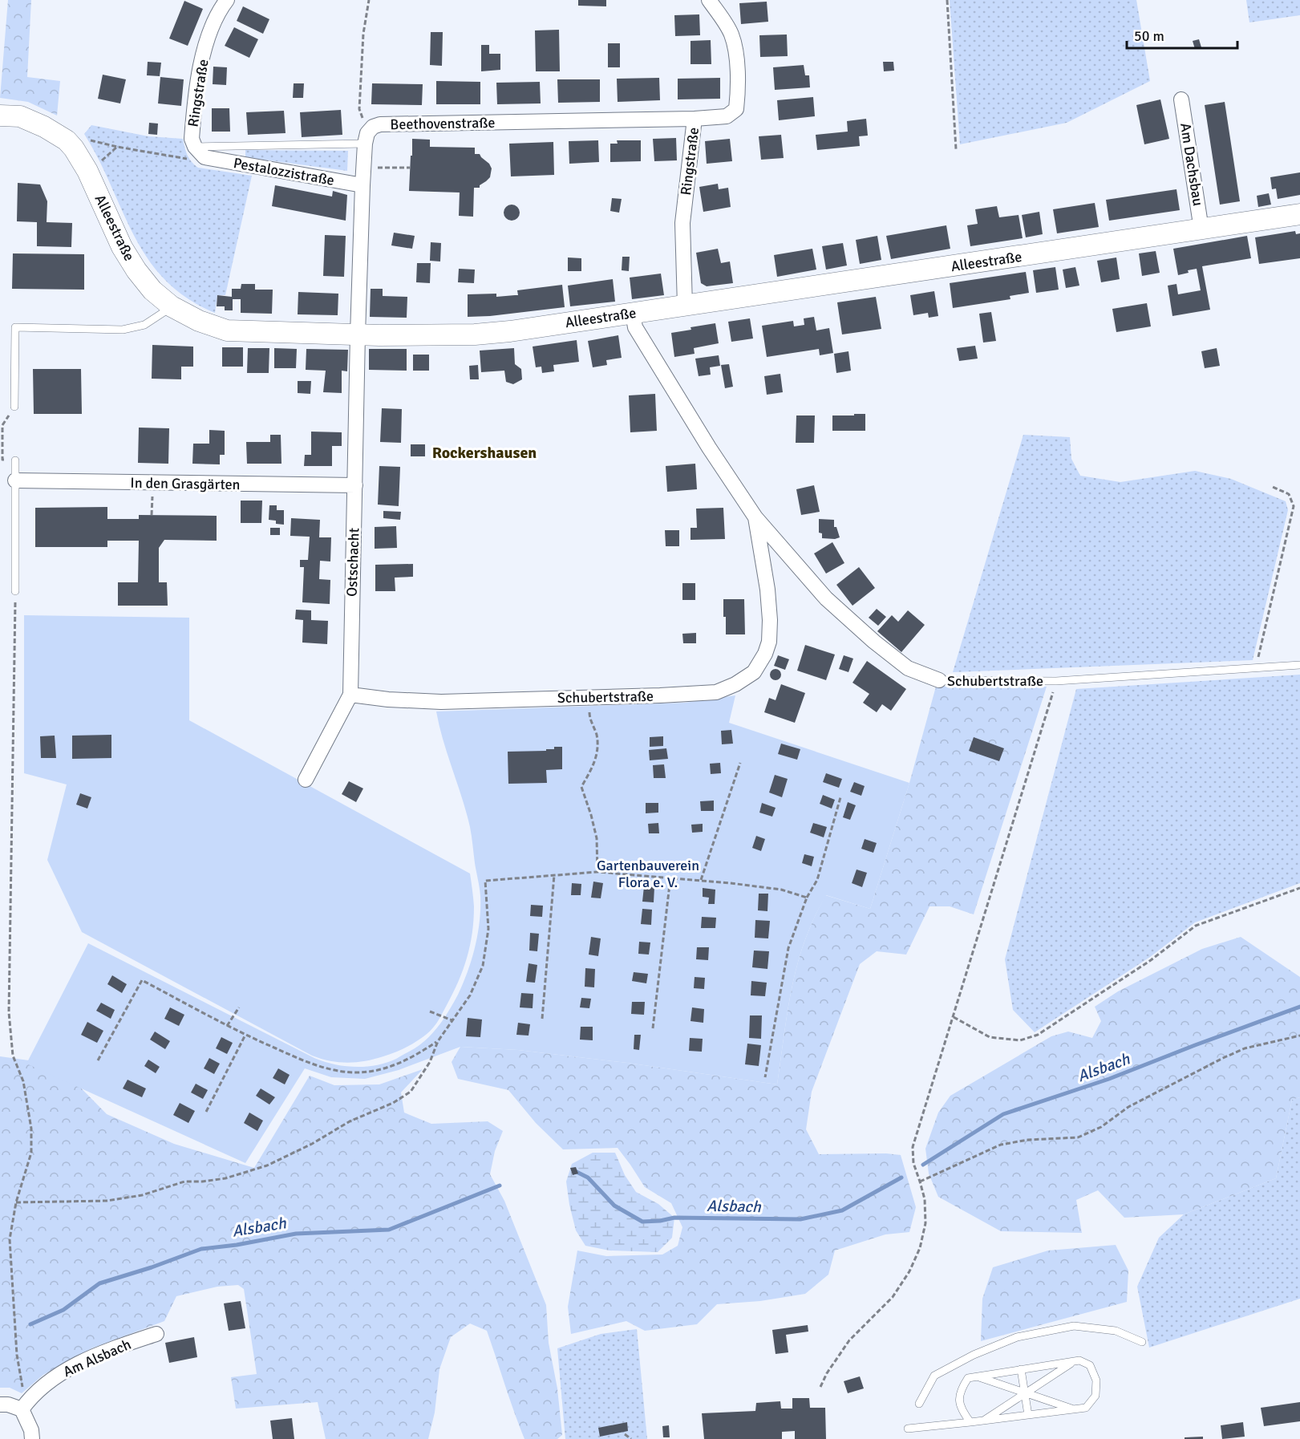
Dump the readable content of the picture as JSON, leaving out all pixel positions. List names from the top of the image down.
{
  "streets": {
    "street": [
      "Ringstraße",
      "Beethovenstraße",
      "Am Dachsbau",
      "Pestalozzistraße",
      "Alleestraße",
      "In den Grasgärten",
      "Ostschacht",
      "Schubertstraße",
      "Am Alsbach"
    ]
  },
  "crossings": [
    ["Ringstraße", "Beethovenstraße"],
    ["Ringstraße", "Pestalozzistraße"],
    ["Ringstraße", "Alleestraße"],
    ["Am Dachsbau", "Alleestraße"],
    ["Alleestraße", "Ostschacht"],
    ["Alleestraße", "Schubertstraße"],
    ["In den Grasgärten", "Ostschacht"],
    ["Ostschacht", "Schubertstraße"]
  ],
  "districts": ["Rockershausen"],
  "water": ["Alsbach"],
  "parks": ["Gartenbauverein Flora e. V."],
  "scale_bar": "50 m"
}
